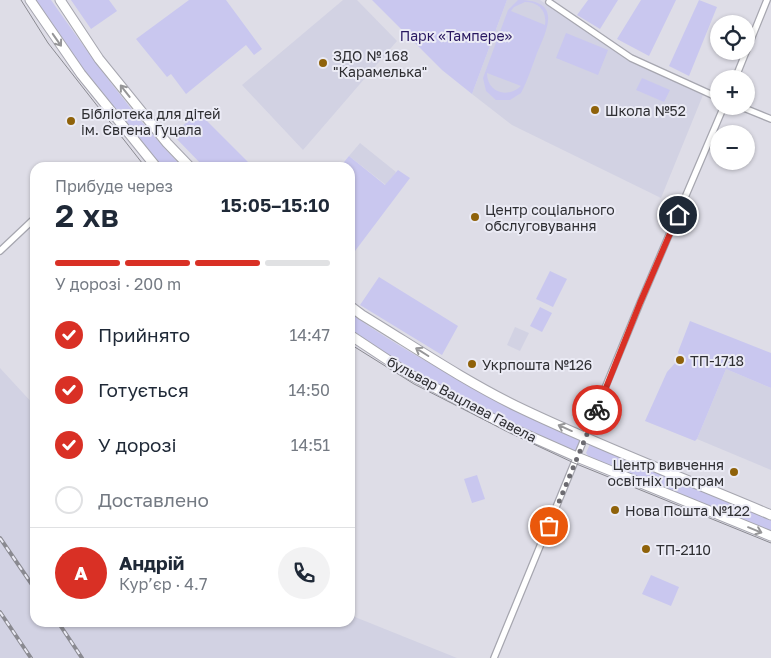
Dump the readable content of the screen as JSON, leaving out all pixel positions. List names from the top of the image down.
{
  "streets": {
    "main road": ["бульвар Вацлава Гавела"]
  },
  "parks": ["Парк «Тампере»"],
  "places": [
    "ЗДО № 168 \"Карамелька\"",
    "Школа №52",
    "Бібліотека для дітей ім. Євгена Гуцала",
    "Центр соціального обслуговування",
    "ТП-1718",
    "Укрпошта №126",
    "Центр вивчення освітніх програм",
    "Нова Пошта №122",
    "ТП-2110"
  ],
  "page": {
    "map_buttons": ["+", "−"],
    "heading": ["2 хв", "Прибуде через", "15:05–15:10"],
    "panel": ["Андрій", "Кур’єр · 4.7"],
    "bar": "У дорозі · 200 m",
    "list": [
      ["Прийнято", "14:47"],
      ["Готується", "14:50"],
      ["У дорозі", "14:51"],
      "Доставлено"
    ],
    "round": "А"
  }
}
